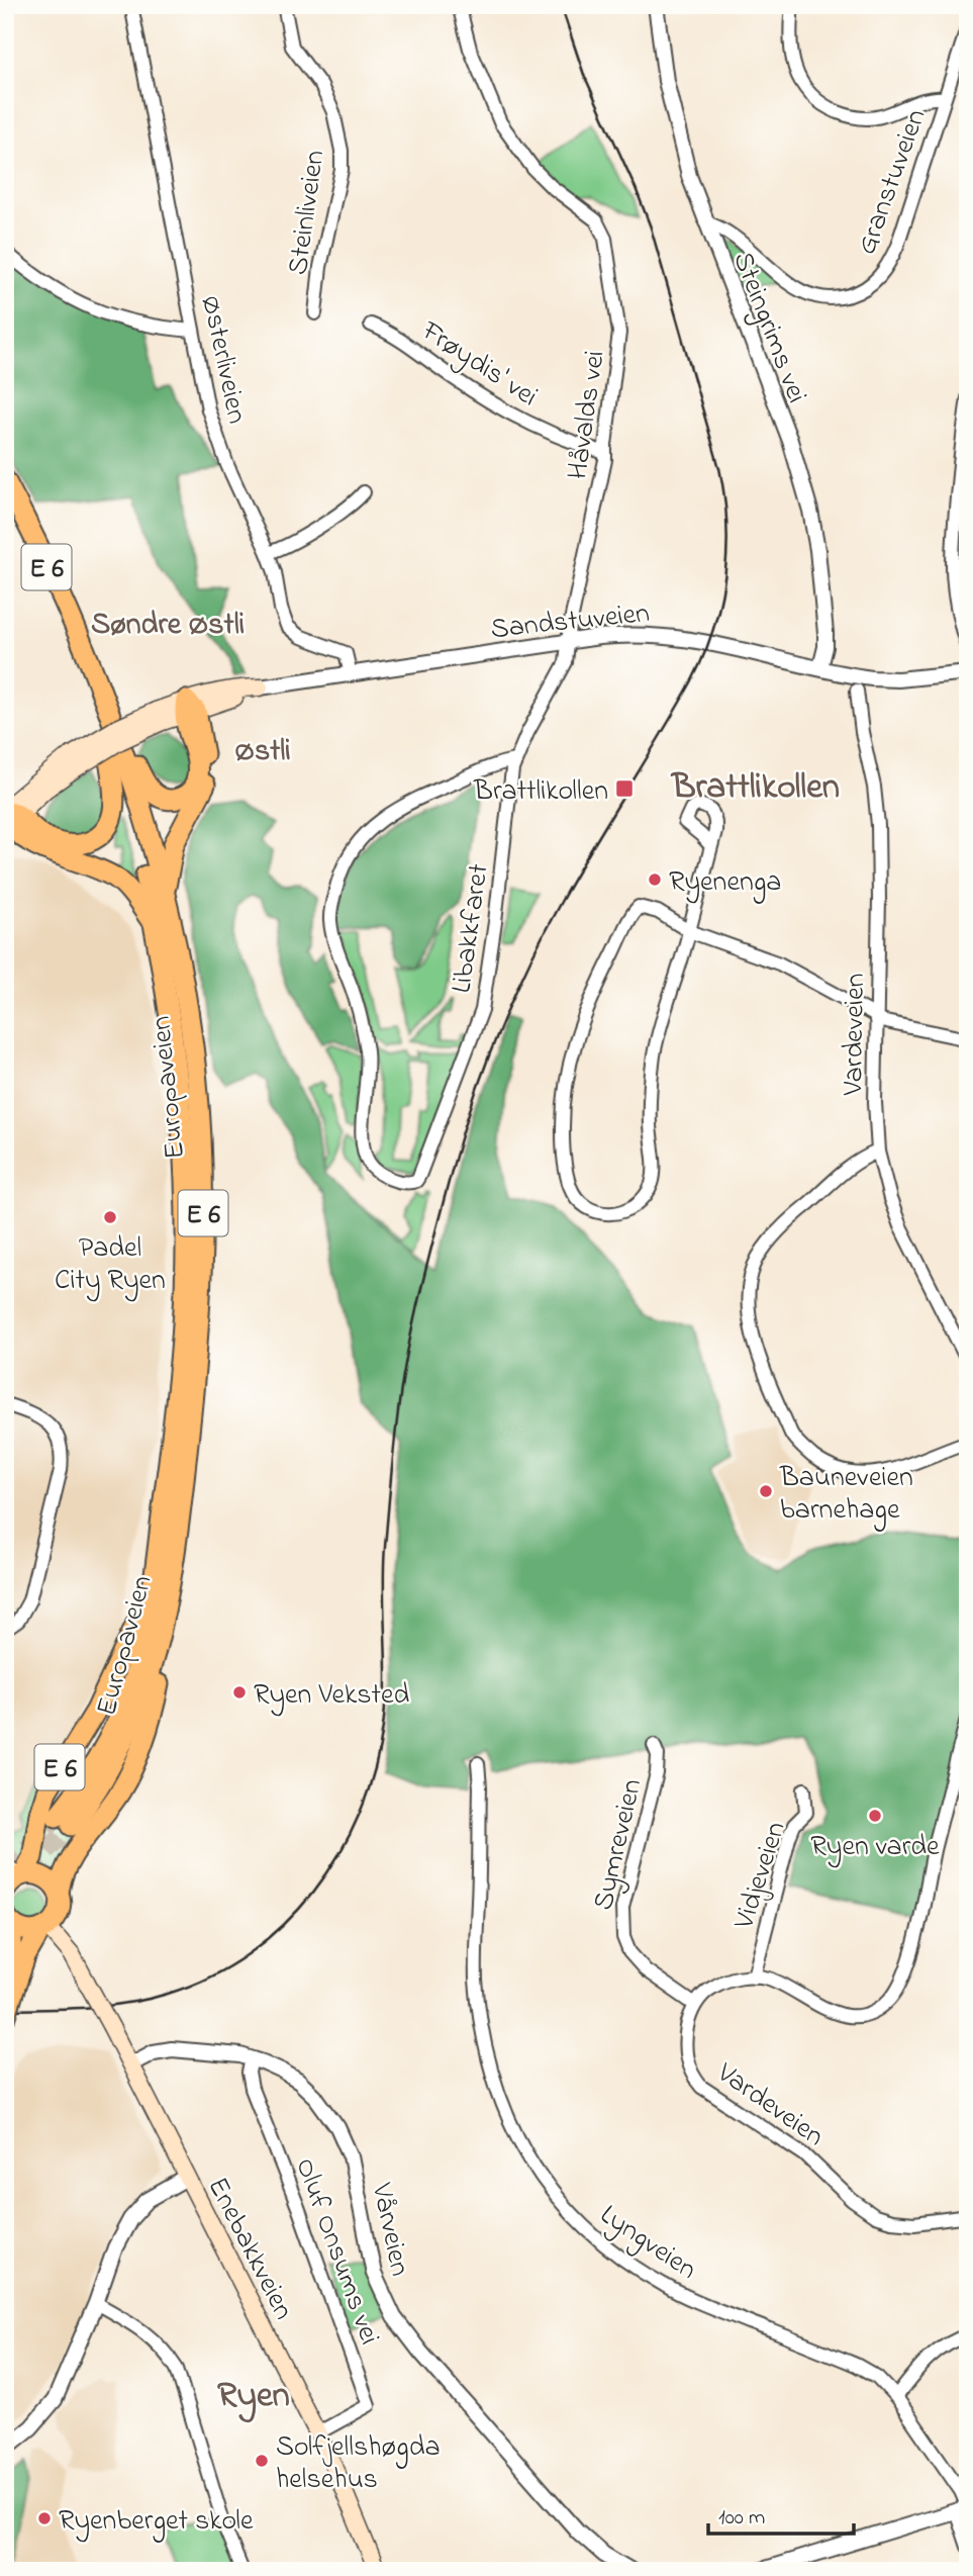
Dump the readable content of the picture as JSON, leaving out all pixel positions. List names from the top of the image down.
{
  "streets": {
    "highway": ["E 6", "Europaveien"],
    "main road": ["Sandstuveien", "Enebakkveien"],
    "street": [
      "Granstuveien",
      "Steinliveien",
      "Steingrims vei",
      "Østerliveien",
      "Frøydis' vei",
      "Håvalds vei",
      "Libakkfaret",
      "Vardeveien",
      "Symreveien",
      "Vidjeveien",
      "Vårveien",
      "Lyngveien",
      "Oluf Onsums vei"
    ]
  },
  "crossings": [
    ["Granstuveien", "Steingrims vei"],
    ["Steingrims vei", "Sandstuveien"],
    ["Østerliveien", "Sandstuveien"],
    ["Frøydis' vei", "Håvalds vei"],
    ["Håvalds vei", "Sandstuveien"],
    ["Håvalds vei", "Libakkfaret"],
    ["E 6", "Sandstuveien"],
    ["E 6", "Europaveien"],
    ["E 6", "Enebakkveien"],
    ["Sandstuveien", "Libakkfaret"],
    ["Vardeveien", "Symreveien"],
    ["Vårveien", "Enebakkveien"],
    ["Vårveien", "Oluf Onsums vei"],
    ["Enebakkveien", "Oluf Onsums vei"]
  ],
  "districts": [
    "Søndre Østli",
    "Østli",
    "Brattlikollen",
    "Ryen"
  ],
  "places": {
    "transit": ["Brattlikollen"],
    "other": [
      "Ryenenga",
      "Padel City Ryen",
      "Bauneveien barnehage",
      "Ryen Veksted",
      "Ryen varde",
      "Solfjellshøgda helsehus",
      "Ryenberget skole"
    ]
  },
  "scale_bar": "100 m"
}
